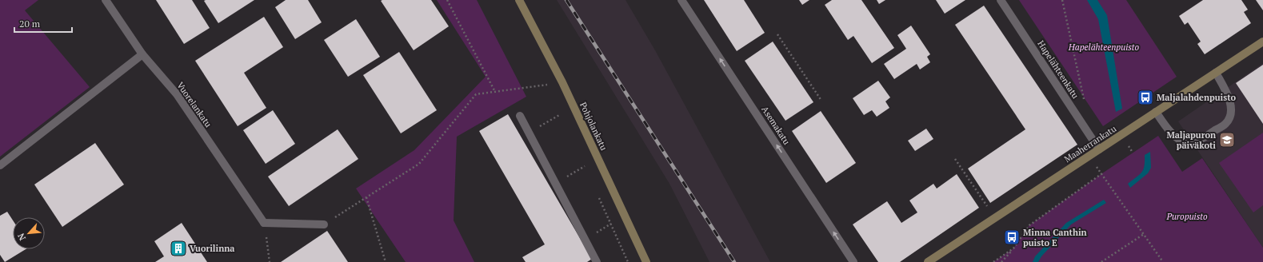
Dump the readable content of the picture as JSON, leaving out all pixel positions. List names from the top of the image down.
{
  "streets": {
    "main road": ["Pohjolankatu", "Maaherrankatu"],
    "street": ["Hapelähteenkatu", "Vuorelankatu", "Asemakatu"]
  },
  "crossings": [
    ["Hapelähteenkatu", "Maaherrankatu"]
  ],
  "one_way": ["Asemakatu"],
  "parks": ["Hapelähteenpuisto", "Puropuisto"],
  "places": {
    "bus stop": ["Maljalahdenpuisto", "Minna Canthin puisto E"],
    "school or university": ["Maljapuron päiväkoti"],
    "building": ["Vuorilinna"]
  },
  "scale_bar": "20 m",
  "north": "bottom left"
}
